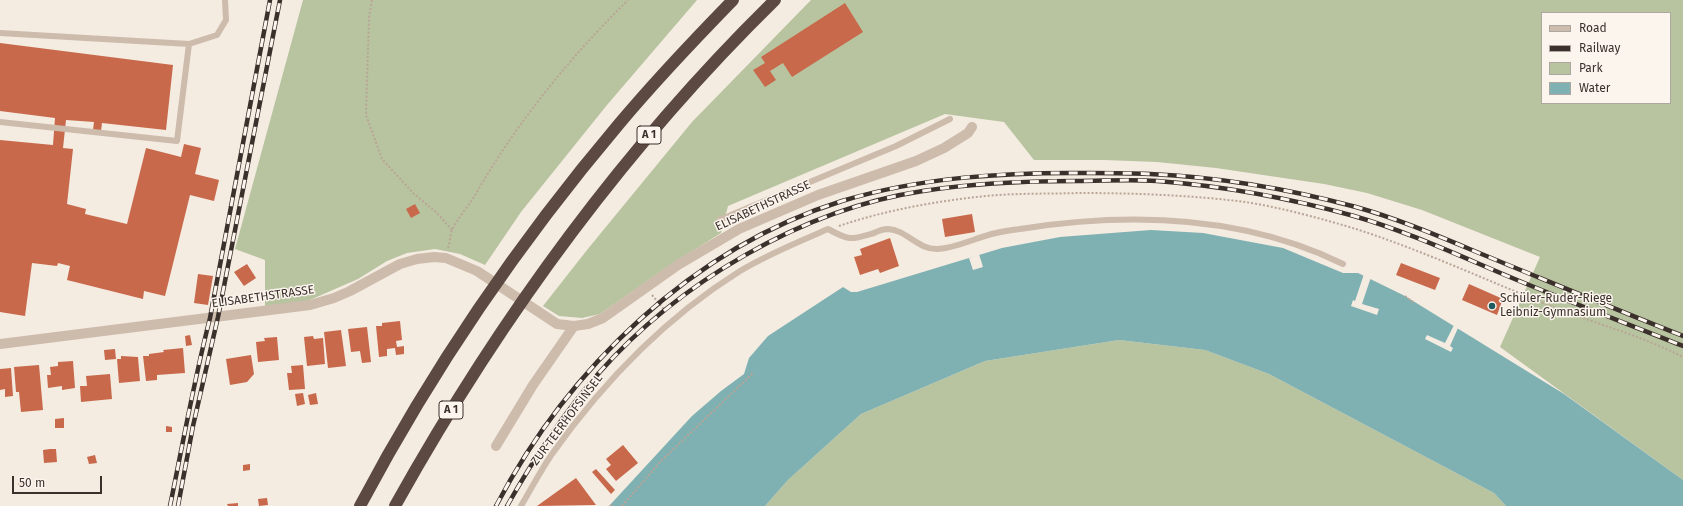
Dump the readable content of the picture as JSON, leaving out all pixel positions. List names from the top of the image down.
{
  "streets": {
    "highway": ["A 1"],
    "street": ["ELISABETHSTRASSE"],
    "lane": ["ZUR TEERHOFSINSEL"]
  },
  "places": ["Schüler-Ruder-Riege Leibniz-Gymnasium"],
  "legend": [
    "Road",
    "Railway",
    "Park",
    "Water"
  ],
  "scale_bar": "50 m"
}
